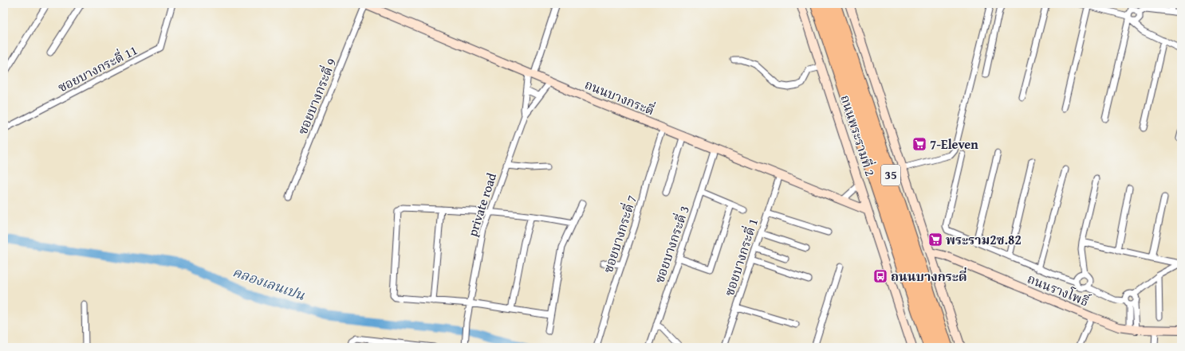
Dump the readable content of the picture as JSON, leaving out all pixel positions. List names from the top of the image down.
{
  "streets": {
    "highway": ["ถนนพระรามที่ 2", "35"],
    "street": [
      "ซอยบางกระดี่ 11",
      "ซอยบางกระดี่ 9",
      "ถนนบางกระดี่",
      "private road",
      "ซอยบางกระดี่ 7",
      "ซอยบางกระดี่ 3",
      "ซอยบางกระดี่ 1",
      "ถนนรางโพธิ์"
    ]
  },
  "crossings": [
    ["ซอยบางกระดี่ 9", "ถนนบางกระดี่"],
    ["ถนนบางกระดี่", "ถนนพระรามที่ 2"],
    ["ถนนบางกระดี่", "ซอยบางกระดี่ 7"],
    ["ถนนบางกระดี่", "ซอยบางกระดี่ 3"],
    ["ถนนบางกระดี่", "ซอยบางกระดี่ 1"],
    ["35", "ถนนรางโพธิ์"]
  ],
  "water": ["คลองเลนเปน"],
  "places": {
    "supermarket": ["7-Eleven", "พระราม2ซ.82"],
    "bus stop": ["ถนนบางกระดี่"]
  }
}
